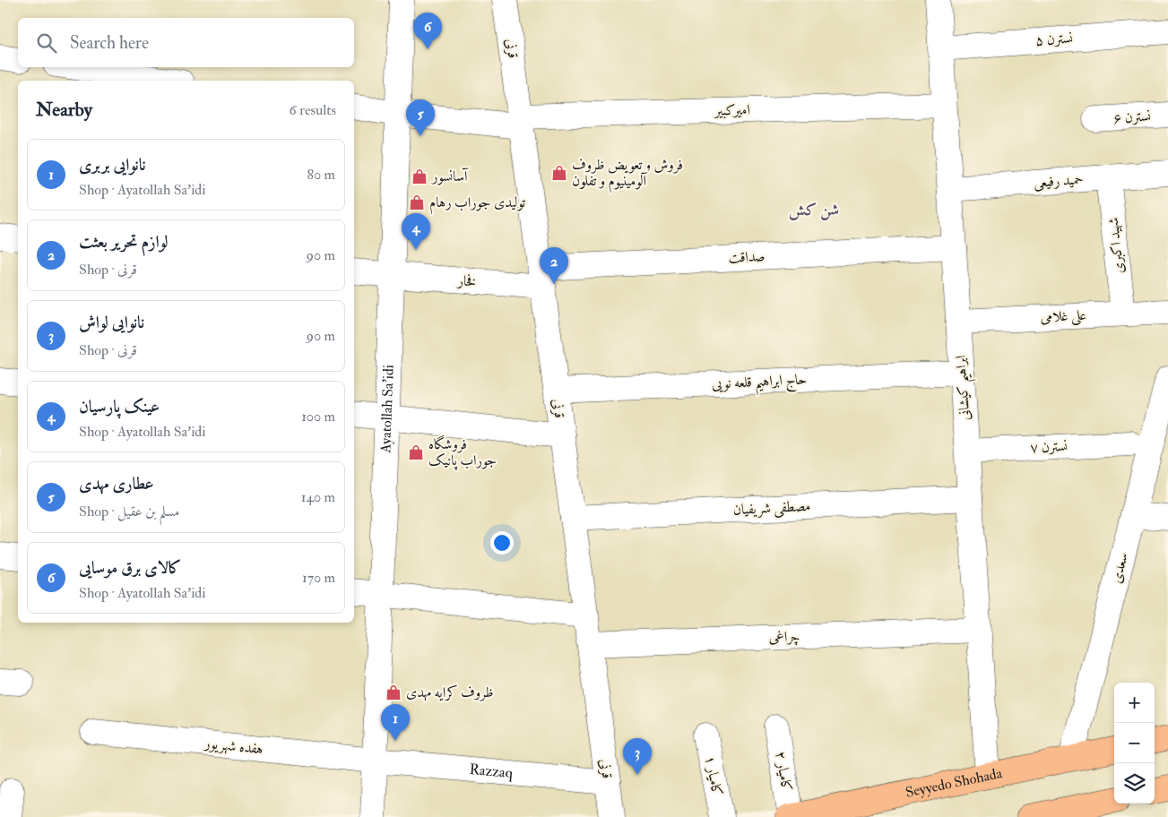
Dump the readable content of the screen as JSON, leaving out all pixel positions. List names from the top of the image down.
{
  "streets": {
    "main road": ["Seyyedo Shohada"],
    "street": [
      "نسترن ۵",
      "قرنی",
      "امیرکبیر",
      "نسترن ۶",
      "حمید رفیعی",
      "شهید اکبری",
      "صداقت",
      "فخار",
      "علی غلامی",
      "حاج ابراهیم قلعه نویی",
      "ابراهیم کیشانی",
      "Ayatollah Sa'idi",
      "نسترن ۷",
      "مصطفی شریفیان",
      "سعدی",
      "چراغی",
      "هفده شهریور",
      "Razzaq",
      "کامیار ۲",
      "کامیار ۱"
    ]
  },
  "crossings": [
    ["نسترن ۵", "ابراهیم کیشانی"],
    ["قرنی", "امیرکبیر"],
    ["قرنی", "صداقت"],
    ["قرنی", "فخار"],
    ["قرنی", "حاج ابراهیم قلعه نویی"],
    ["قرنی", "مصطفی شریفیان"],
    ["قرنی", "چراغی"],
    ["قرنی", "Razzaq"],
    ["امیرکبیر", "ابراهیم کیشانی"],
    ["امیرکبیر", "Ayatollah Sa'idi"],
    ["حمید رفیعی", "شهید اکبری"],
    ["حمید رفیعی", "ابراهیم کیشانی"],
    ["شهید اکبری", "علی غلامی"],
    ["صداقت", "فخار"],
    ["صداقت", "ابراهیم کیشانی"],
    ["فخار", "Ayatollah Sa'idi"],
    ["علی غلامی", "ابراهیم کیشانی"],
    ["حاج ابراهیم قلعه نویی", "ابراهیم کیشانی"],
    ["ابراهیم کیشانی", "نسترن ۷"],
    ["ابراهیم کیشانی", "مصطفی شریفیان"],
    ["ابراهیم کیشانی", "چراغی"],
    ["ابراهیم کیشانی", "Seyyedo Shohada"],
    ["Ayatollah Sa'idi", "هفده شهریور"],
    ["Ayatollah Sa'idi", "Razzaq"],
    ["سعدی", "Seyyedo Shohada"],
    ["هفده شهریور", "Razzaq"],
    ["کامیار ۲", "Seyyedo Shohada"]
  ],
  "districts": ["شن کش"],
  "places": {
    "shop": [
      "فروش و تعویض ظروف آلومینیوم و تفلون",
      "آسانسور",
      "تولیدی جوراب رهام",
      "فروشگاه جوراب پانیک",
      "ظروف کرایه مهدی"
    ]
  },
  "page": {
    "pins": [
      "6",
      "5",
      "4",
      "2",
      "1",
      "3"
    ],
    "search": "Search here",
    "heading": ["Nearby", "6 results"],
    "list": [
      {
        "mark": "1",
        "name": "نانوایی بربری",
        "note": "Shop · Ayatollah Sa'idi",
        "value": "80 m"
      },
      {
        "mark": "2",
        "name": "لوازم تحریر بعثت",
        "note": "Shop · قرنی",
        "value": "90 m"
      },
      {
        "mark": "3",
        "name": "نانوایی لواش",
        "note": "Shop · قرنی",
        "value": "90 m"
      },
      {
        "mark": "4",
        "name": "عینک پارسیان",
        "note": "Shop · Ayatollah Sa'idi",
        "value": "100 m"
      },
      {
        "mark": "5",
        "name": "عطاری مهدی",
        "note": "Shop · مسلم بن عقیل",
        "value": "140 m"
      },
      {
        "mark": "6",
        "name": "کالای برق موسایی",
        "note": "Shop · Ayatollah Sa'idi",
        "value": "170 m"
      }
    ],
    "map_buttons": ["+", "−"]
  }
}
